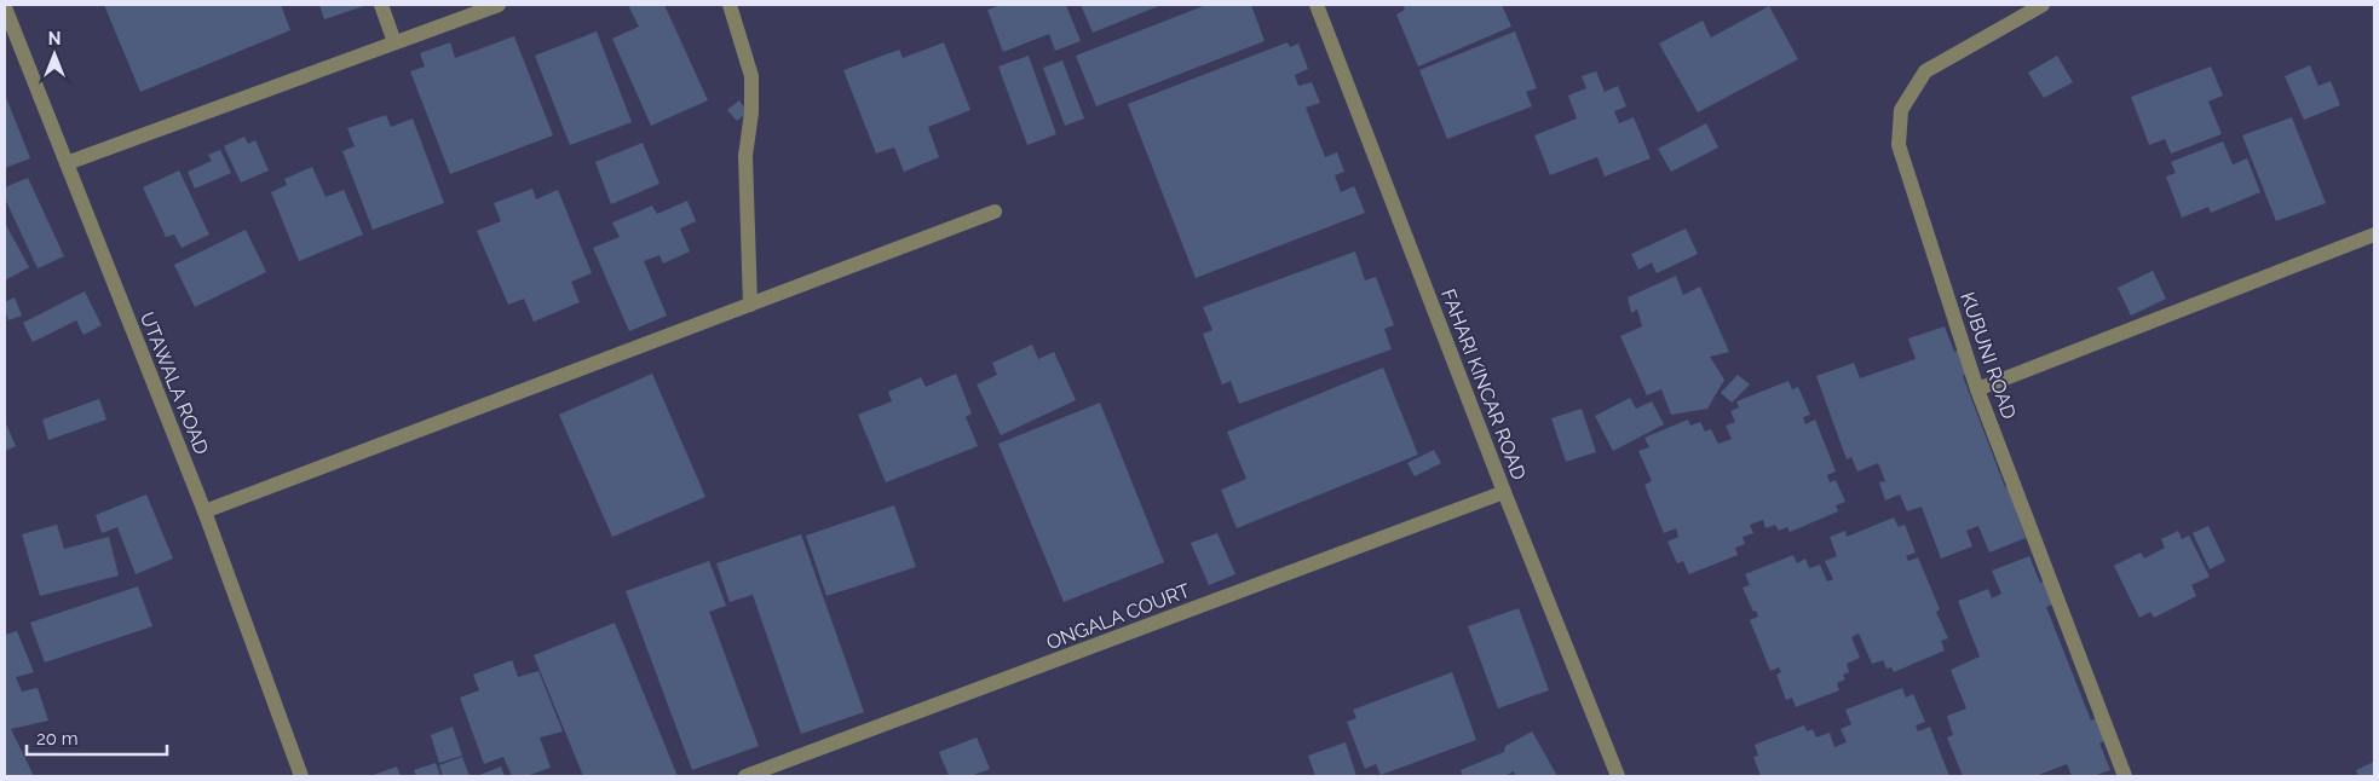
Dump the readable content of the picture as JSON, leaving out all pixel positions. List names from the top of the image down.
{
  "streets": {
    "street": [
      "KUBUNI ROAD",
      "UTAWALA ROAD",
      "FAHARI KINCAR ROAD",
      "ONGALA COURT"
    ]
  },
  "crossings": [
    ["FAHARI KINCAR ROAD", "ONGALA COURT"]
  ],
  "scale_bar": "20 m",
  "north": "top"
}
